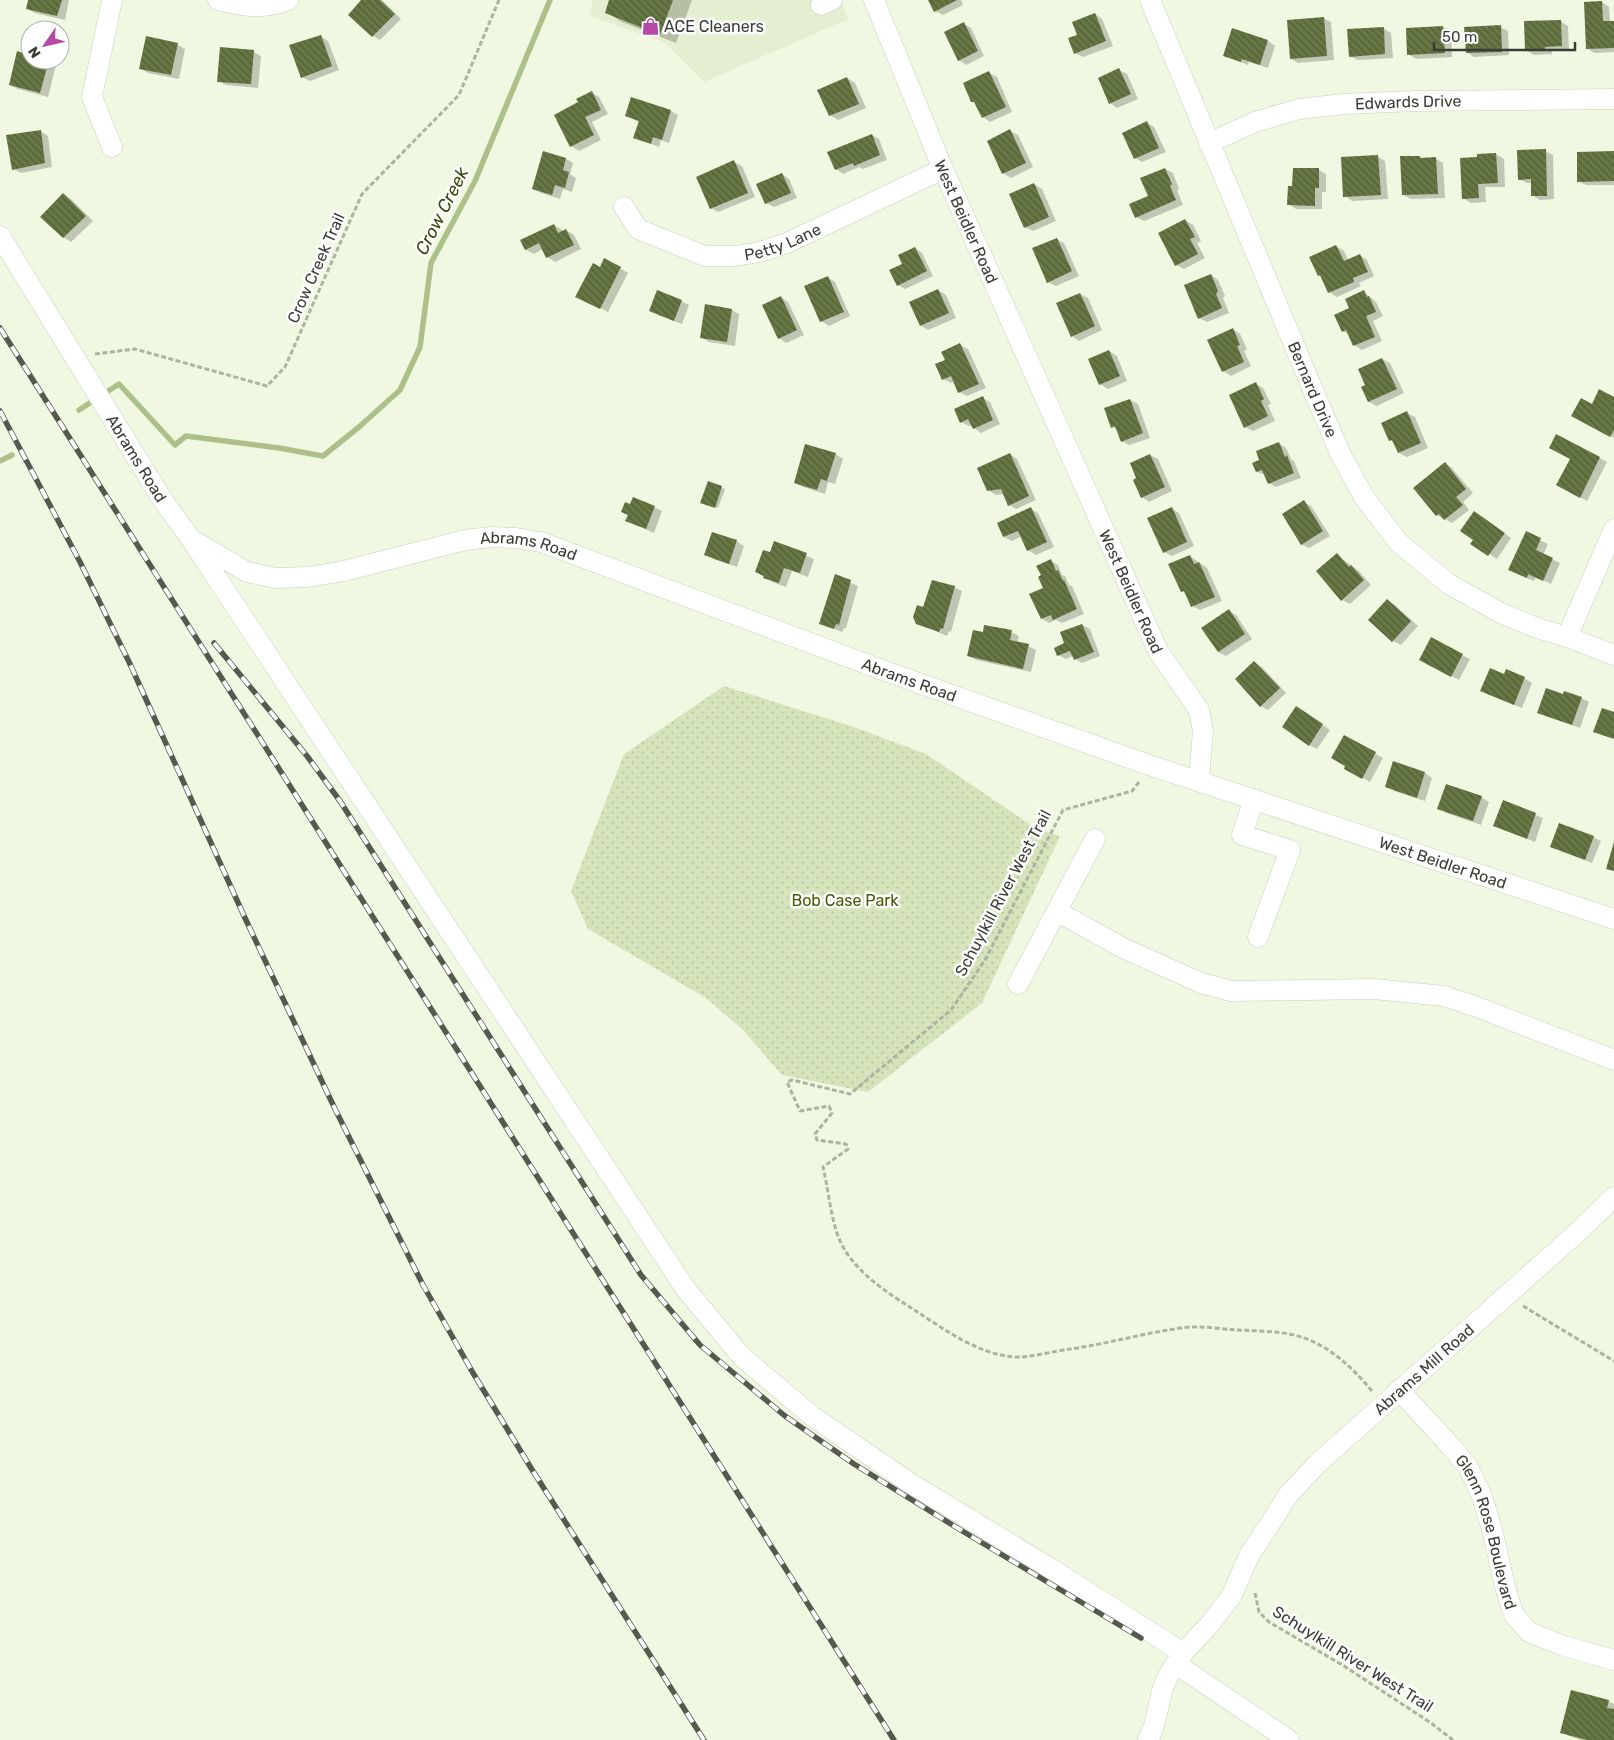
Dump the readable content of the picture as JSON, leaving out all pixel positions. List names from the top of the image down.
{
  "streets": {
    "street": [
      "Edwards Drive",
      "West Beidler Road",
      "Petty Lane",
      "Bernard Drive",
      "Abrams Road",
      "Abrams Mill Road",
      "Glenn Rose Boulevard"
    ],
    "path": ["Crow Creek Trail", "Schuylkill River West Trail"]
  },
  "crossings": [
    ["Edwards Drive", "Bernard Drive"],
    ["West Beidler Road", "Petty Lane"],
    ["West Beidler Road", "Abrams Road"],
    ["Crow Creek Trail", "Abrams Road"],
    ["Abrams Road", "Schuylkill River West Trail"],
    ["Abrams Mill Road", "Glenn Rose Boulevard"]
  ],
  "water": ["Crow Creek"],
  "parks": ["Bob Case Park"],
  "places": {
    "shop": ["ACE Cleaners"]
  },
  "scale_bar": "50 m",
  "north": "bottom left"
}
